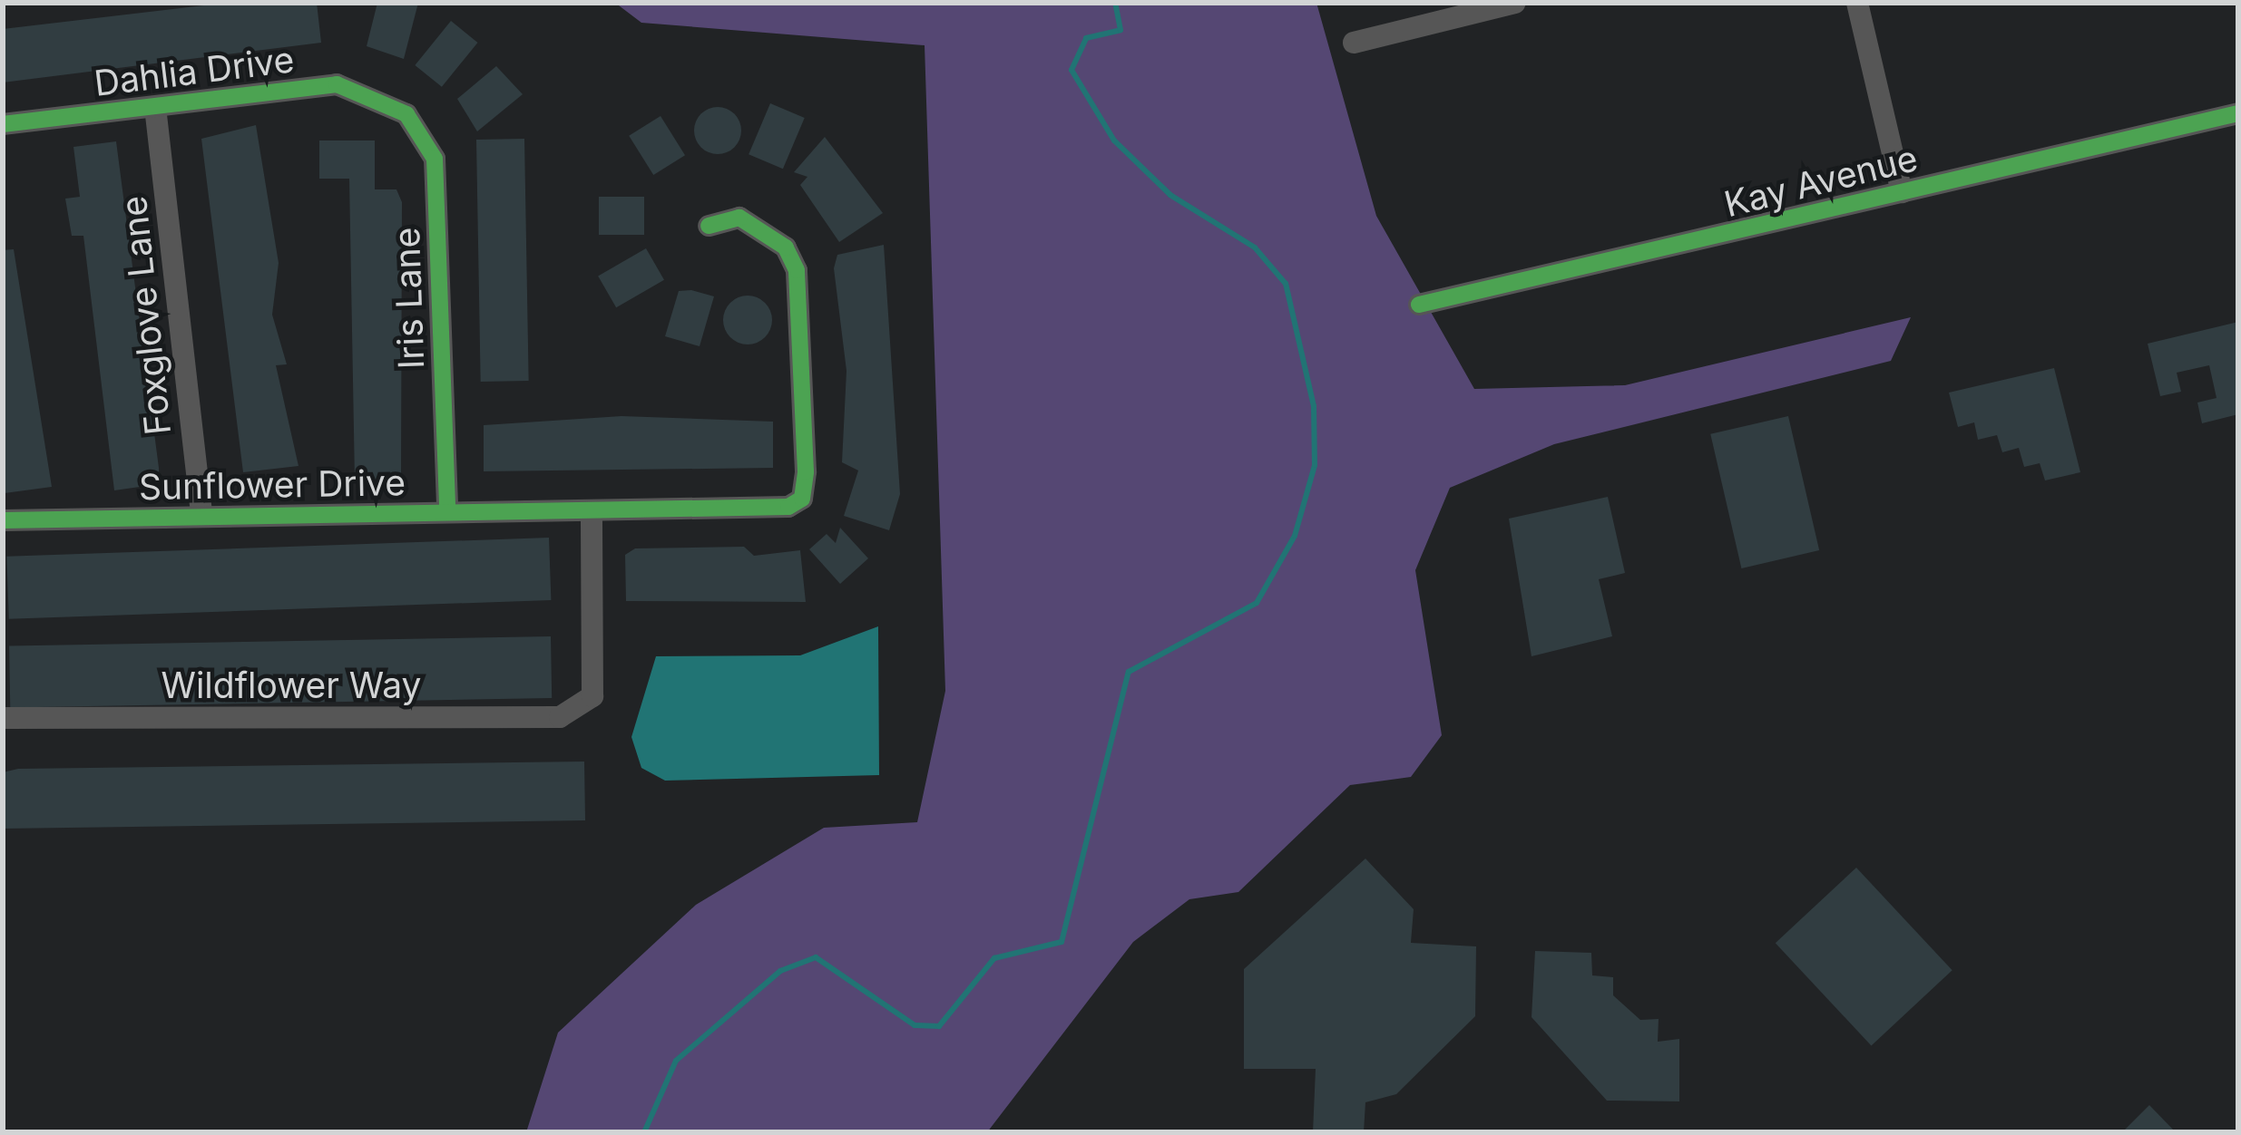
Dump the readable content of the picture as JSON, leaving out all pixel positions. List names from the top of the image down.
{
  "streets": {
    "street": [
      "Dahlia Drive",
      "Kay Avenue",
      "Iris Lane",
      "Foxglove Lane",
      "Sunflower Drive",
      "Wildflower Way"
    ]
  },
  "crossings": [
    ["Dahlia Drive", "Iris Lane"],
    ["Dahlia Drive", "Foxglove Lane"],
    ["Iris Lane", "Sunflower Drive"],
    ["Foxglove Lane", "Sunflower Drive"],
    ["Sunflower Drive", "Wildflower Way"]
  ]
}
